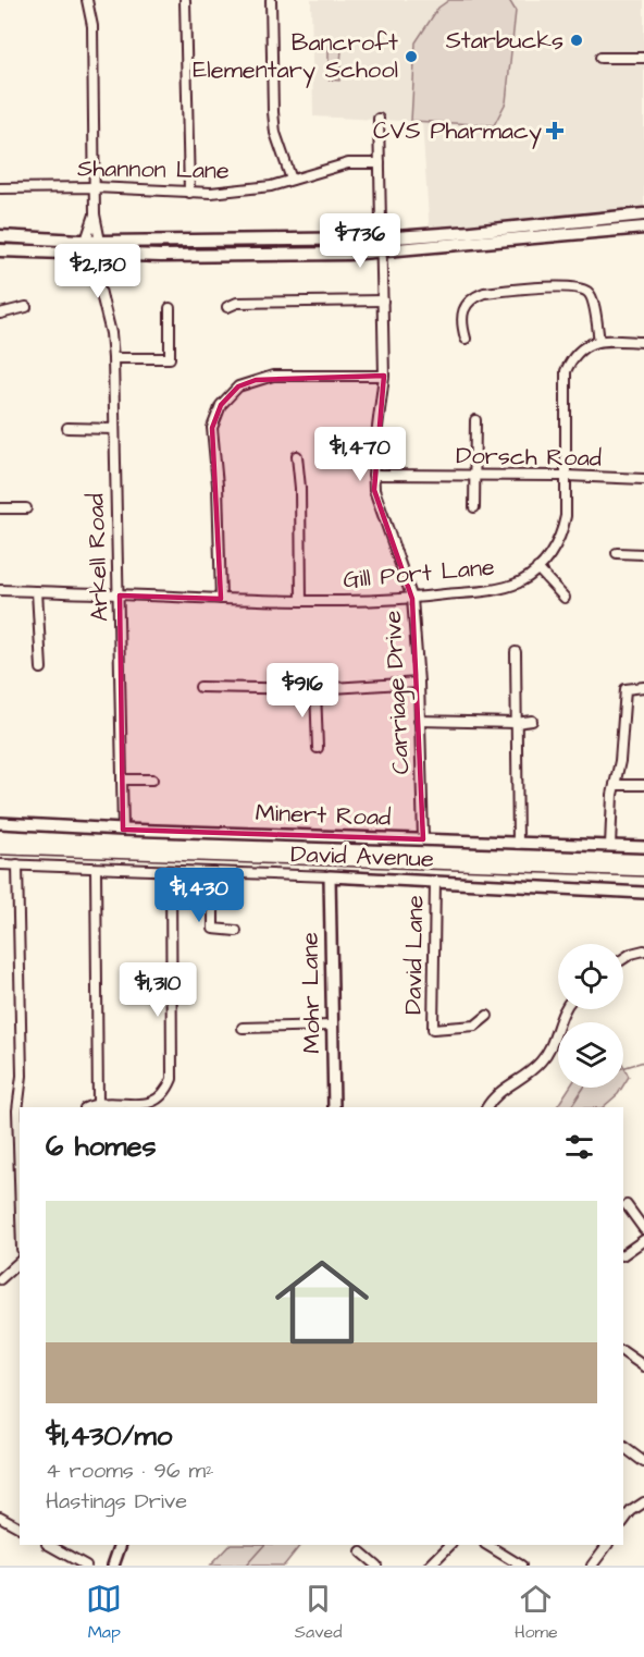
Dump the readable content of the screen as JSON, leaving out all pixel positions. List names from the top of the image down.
{
  "streets": {
    "street": [
      "Shannon Lane",
      "Dorsch Road",
      "Arkell Road",
      "Gill Port Lane",
      "Carriage Drive",
      "Minert Road",
      "David Avenue",
      "David Lane",
      "Mohr Lane"
    ]
  },
  "crossings": [
    ["Shannon Lane", "Arkell Road"],
    ["Shannon Lane", "Carriage Drive"],
    ["Dorsch Road", "Gill Port Lane"],
    ["Dorsch Road", "Carriage Drive"],
    ["Arkell Road", "Gill Port Lane"],
    ["Arkell Road", "Minert Road"],
    ["Gill Port Lane", "Carriage Drive"],
    ["Carriage Drive", "Minert Road"],
    ["David Avenue", "David Lane"],
    ["David Avenue", "Mohr Lane"]
  ],
  "places": {
    "other": ["Starbucks", "Bancroft Elementary School"],
    "health": ["CVS Pharmacy"]
  },
  "page": {
    "price": [
      "$736",
      "$2,130",
      "$1,470",
      "$916",
      "$1,430",
      "$1,310"
    ],
    "heading": "6 homes",
    "list": [
      {
        "name": "$1,430/mo",
        "note": "4 rooms · 96 m² · Hastings Drive"
      }
    ],
    "tabs": ["Map", "Saved", "Home"]
  }
}
